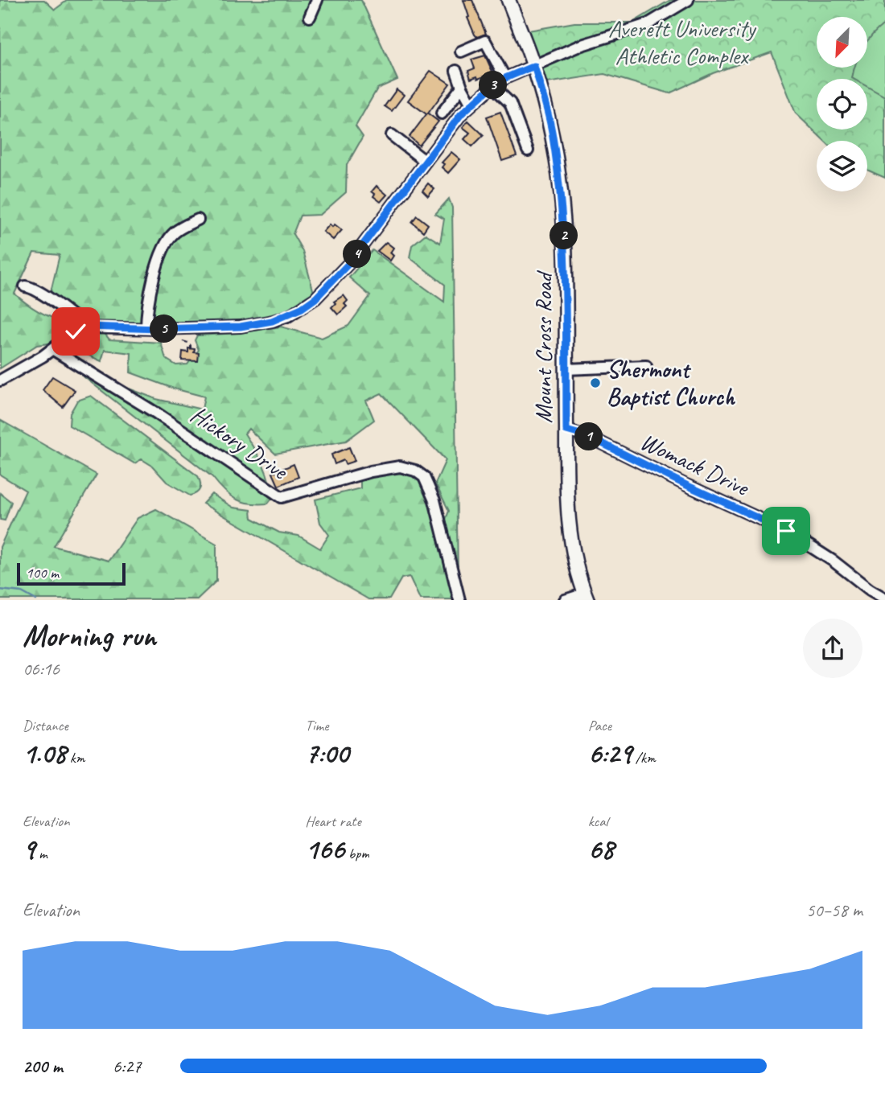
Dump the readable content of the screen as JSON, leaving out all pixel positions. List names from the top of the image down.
{
  "streets": {
    "main road": ["Mount Cross Road"],
    "street": ["Hickory Drive", "Womack Drive"]
  },
  "crossings": [
    ["Mount Cross Road", "Womack Drive"]
  ],
  "parks": ["Averett University Athletic Complex"],
  "places": ["Shermont Baptist Church"],
  "scale_bar": "100 m",
  "north": "bottom left",
  "page": {
    "pins": [
      "3",
      "2",
      "4",
      "5",
      "1"
    ],
    "scale": "100 m",
    "heading": ["Morning run", "06:16"],
    "stats": [
      ["Distance", "1.08 km"],
      ["Time", "7:00"],
      ["Pace", "6:29 /km"],
      ["Elevation", "9 m"],
      ["Heart rate", "166 bpm"],
      ["kcal", "68"]
    ],
    "chart": ["Elevation", "50–58 m"],
    "list": [
      {
        "name": "200 m",
        "note": "6:27"
      }
    ]
  }
}
